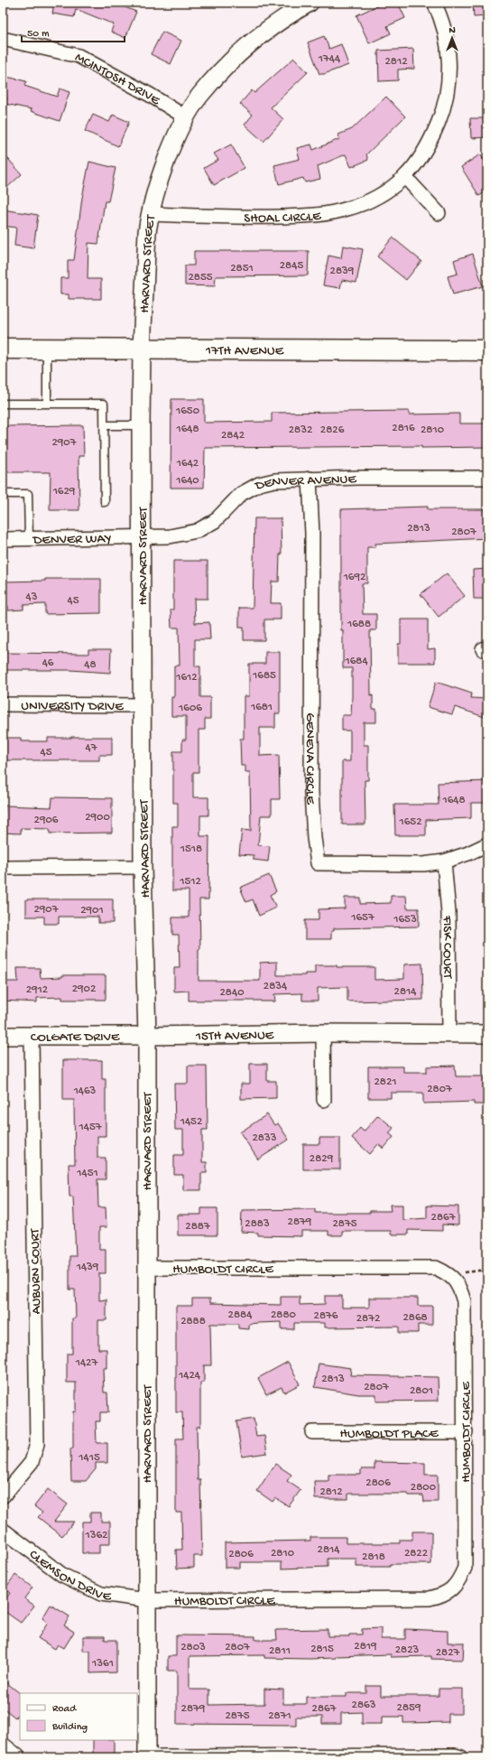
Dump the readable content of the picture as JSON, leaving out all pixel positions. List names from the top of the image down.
{
  "streets": {
    "main road": ["17TH AVENUE"],
    "street": [
      "MCINTOSH DRIVE",
      "SHOAL CIRCLE",
      "HARVARD STREET",
      "DENVER AVENUE",
      "DENVER WAY",
      "UNIVERSITY DRIVE",
      "GENEVA CIRCLE",
      "FISK COURT",
      "15TH AVENUE",
      "COLGATE DRIVE",
      "HUMBOLDT CIRCLE",
      "AUBURN COURT",
      "HUMBOLDT PLACE",
      "CLEMSON DRIVE"
    ]
  },
  "crossings": [
    ["MCINTOSH DRIVE", "HARVARD STREET"],
    ["SHOAL CIRCLE", "HARVARD STREET"],
    ["HARVARD STREET", "17TH AVENUE"],
    ["HARVARD STREET", "DENVER AVENUE"],
    ["HARVARD STREET", "DENVER WAY"],
    ["HARVARD STREET", "UNIVERSITY DRIVE"],
    ["HARVARD STREET", "15TH AVENUE"],
    ["HARVARD STREET", "COLGATE DRIVE"],
    ["HARVARD STREET", "HUMBOLDT CIRCLE"],
    ["HARVARD STREET", "CLEMSON DRIVE"],
    ["DENVER AVENUE", "DENVER WAY"],
    ["DENVER AVENUE", "GENEVA CIRCLE"],
    ["GENEVA CIRCLE", "FISK COURT"],
    ["FISK COURT", "15TH AVENUE"],
    ["15TH AVENUE", "COLGATE DRIVE"],
    ["COLGATE DRIVE", "AUBURN COURT"],
    ["HUMBOLDT CIRCLE", "HUMBOLDT PLACE"],
    ["HUMBOLDT CIRCLE", "CLEMSON DRIVE"]
  ],
  "house_numbers": [
    "1744",
    "2812",
    "2845",
    "2851",
    "2839",
    "2855",
    "1650",
    "2816",
    "1648",
    "2832",
    "2826",
    "2810",
    "2842",
    "2907",
    "1642",
    "1640",
    "1629",
    "2813",
    "2807",
    "1692",
    "43",
    "45",
    "1688",
    "1684",
    "46",
    "48",
    "1685",
    "1612",
    "1681",
    "1606",
    "47",
    "45",
    "1648",
    "2900",
    "2906",
    "1652",
    "1518",
    "1512",
    "2907",
    "2901",
    "1657",
    "1653",
    "2834",
    "2902",
    "2912",
    "2814",
    "2840",
    "2821",
    "2807",
    "1463",
    "1452",
    "1457",
    "2833",
    "2829",
    "1451",
    "2867",
    "2879",
    "2883",
    "2875",
    "2887",
    "1439",
    "2884",
    "2880",
    "2876",
    "2868",
    "2872",
    "2888",
    "1427",
    "1424",
    "2813",
    "2807",
    "2801",
    "1415",
    "2806",
    "2800",
    "2812",
    "1362",
    "2814",
    "2810",
    "2822",
    "2806",
    "2818",
    "2819",
    "2803",
    "2807",
    "2815",
    "2823",
    "2811",
    "2827",
    "1361",
    "2863",
    "2859",
    "2879",
    "2867",
    "2875",
    "2871"
  ],
  "legend": ["Road", "Building"],
  "scale_bar": "50 m",
  "north": "top"
}
